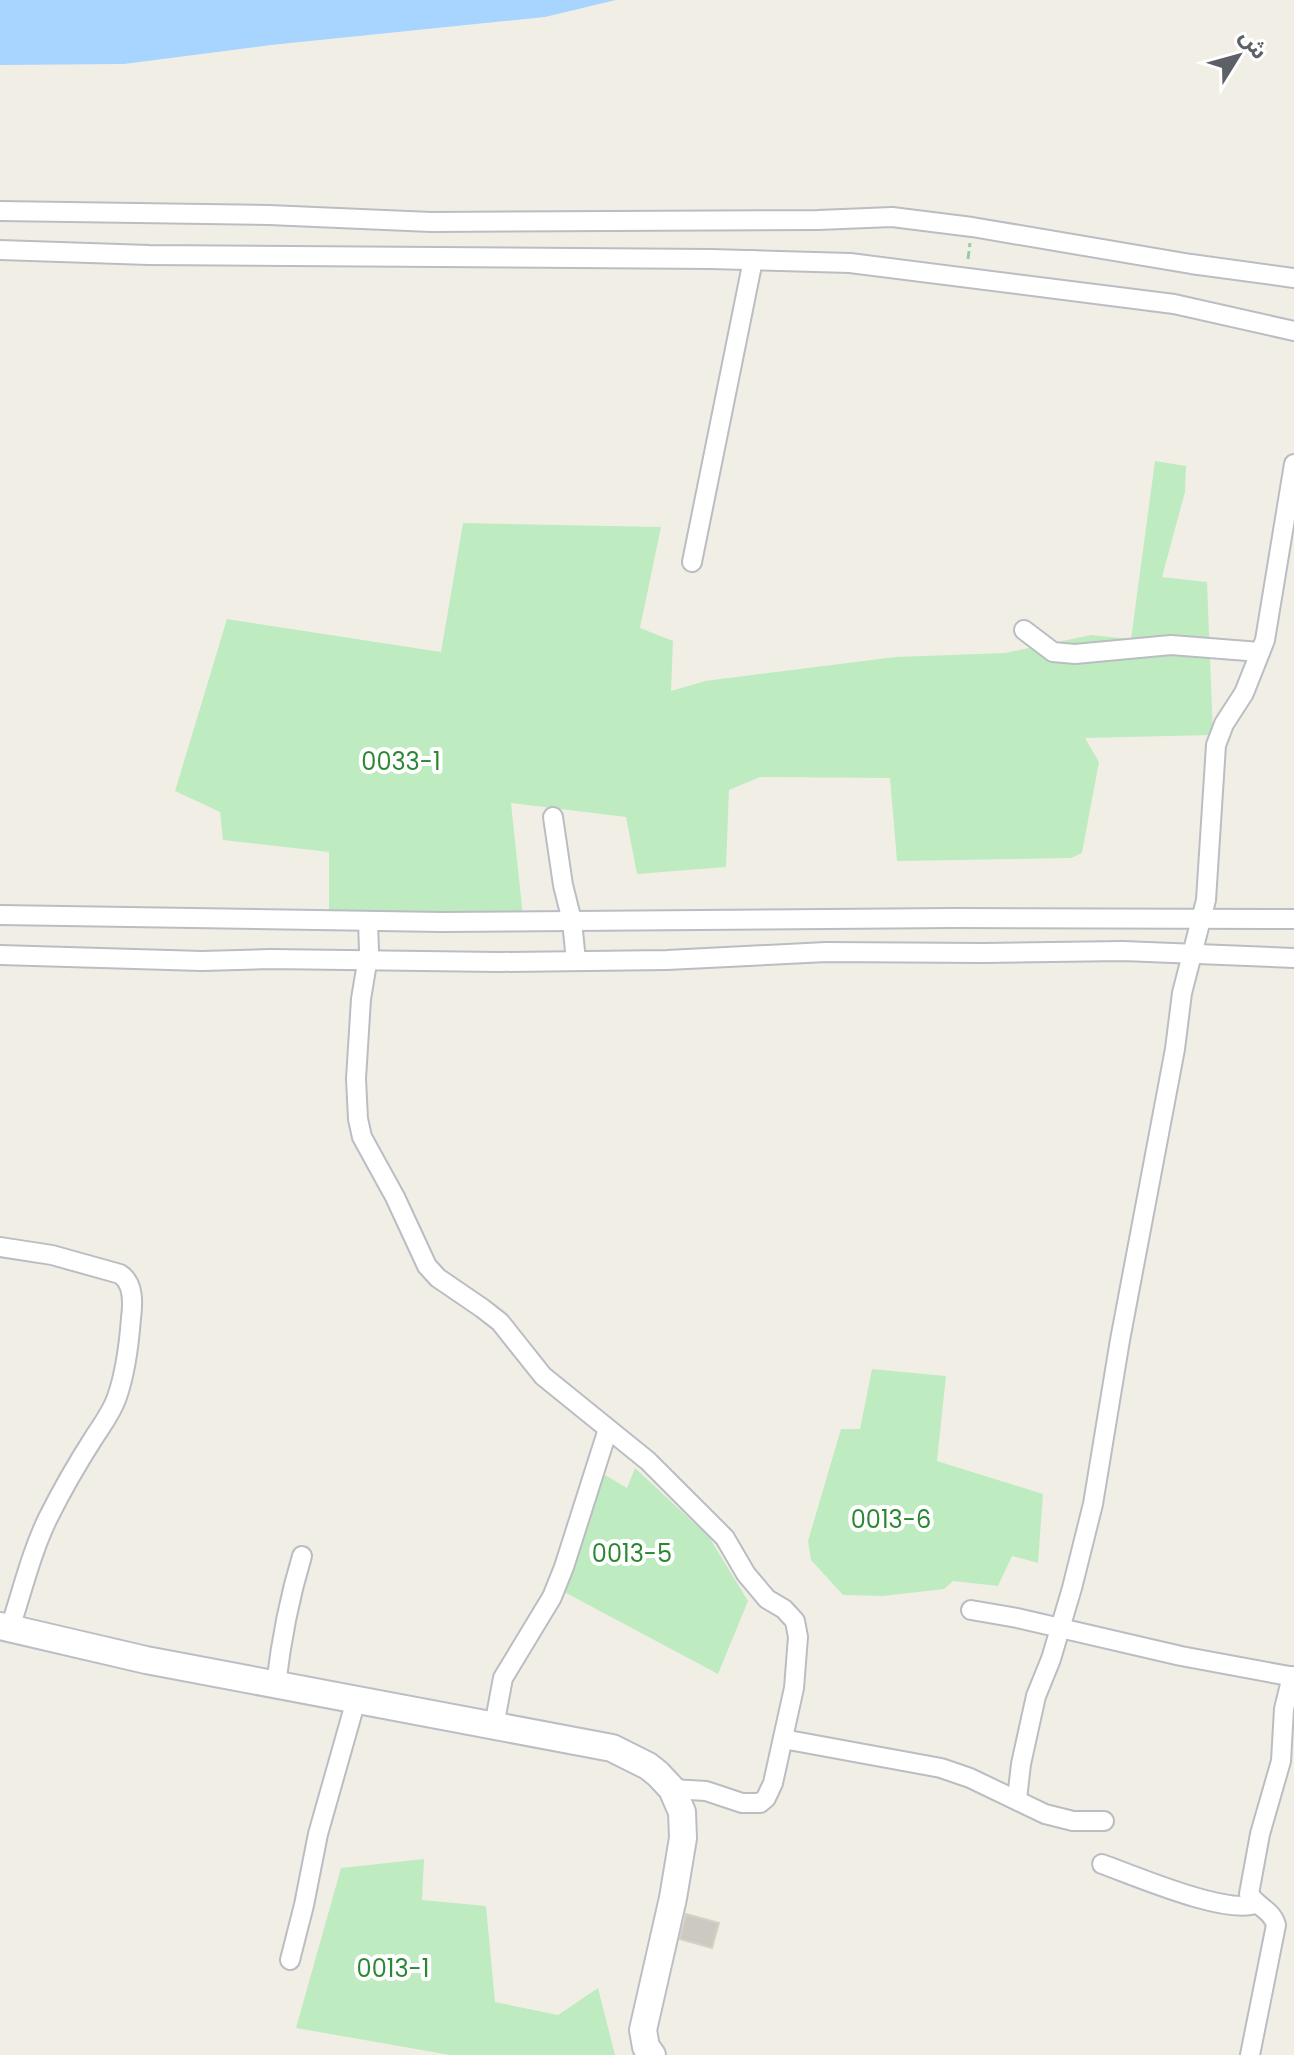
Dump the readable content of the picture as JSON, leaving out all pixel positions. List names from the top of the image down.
{
  "parks": [
    "0033-1",
    "0013-6",
    "0013-5",
    "0013-1"
  ],
  "north": "top right"
}
